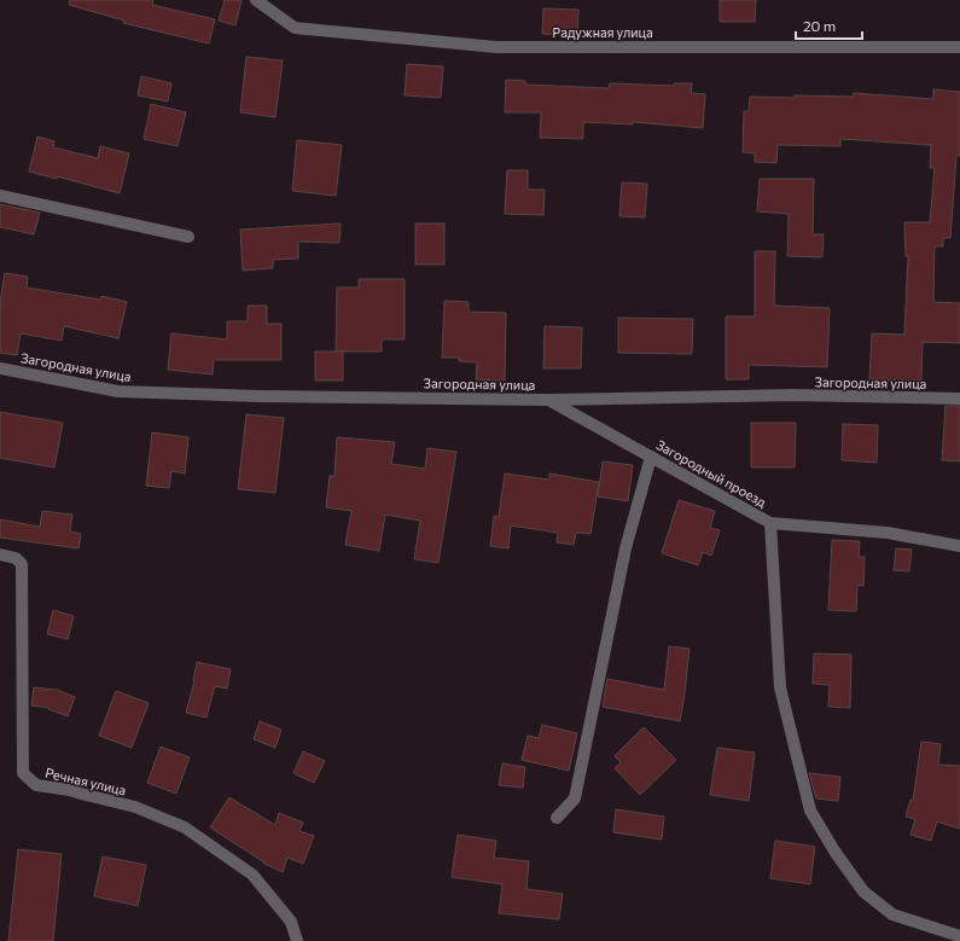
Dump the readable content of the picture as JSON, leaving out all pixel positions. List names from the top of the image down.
{
  "streets": {
    "street": [
      "Радужная улица",
      "Загородная улица",
      "Загородный проезд",
      "Речная улица"
    ]
  },
  "crossings": [
    ["Загородная улица", "Загородный проезд"]
  ],
  "scale_bar": "20 m"
}
